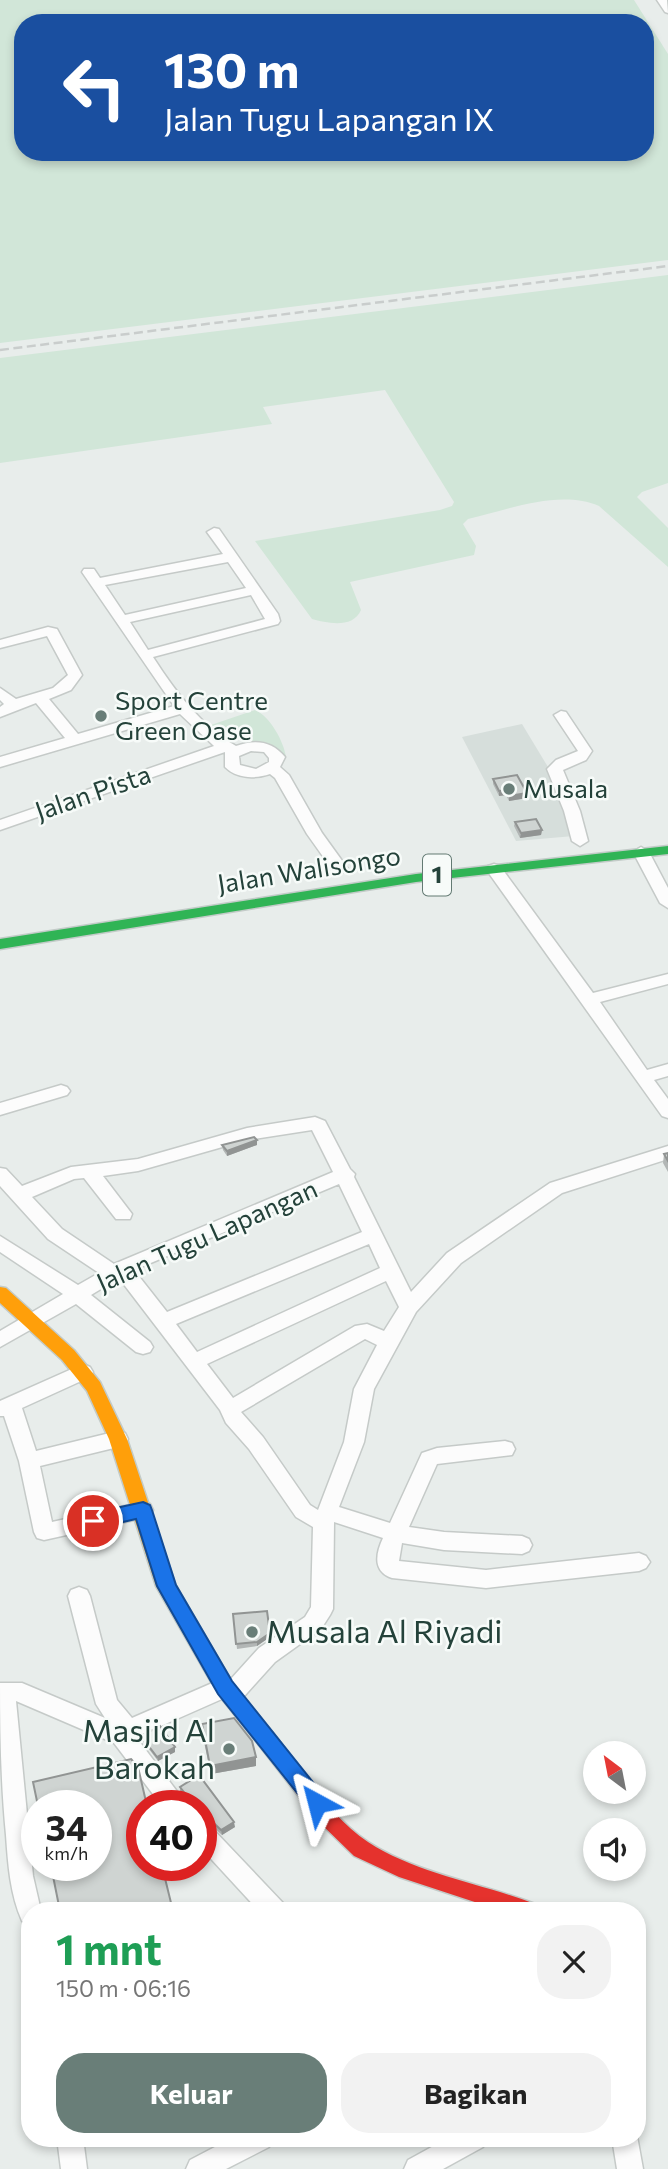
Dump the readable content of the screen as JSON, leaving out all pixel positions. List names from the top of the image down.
{
  "streets": {
    "main road": ["Jalan Walisongo", "1"],
    "street": ["Jalan Pista", "Jalan Tugu Lapangan"]
  },
  "places": [
    "Sport Centre Green Oase",
    "Musala",
    "Musala Al Riyadi",
    "Masjid Al Barokah"
  ],
  "north": "top left",
  "page": {
    "turn": ["130 m", "Jalan Tugu Lapangan IX"],
    "speed": "34 km/h",
    "limit": "40",
    "heading": ["1 mnt", "150 m · 06:16"],
    "buttons": ["Keluar", "Bagikan"]
  }
}
